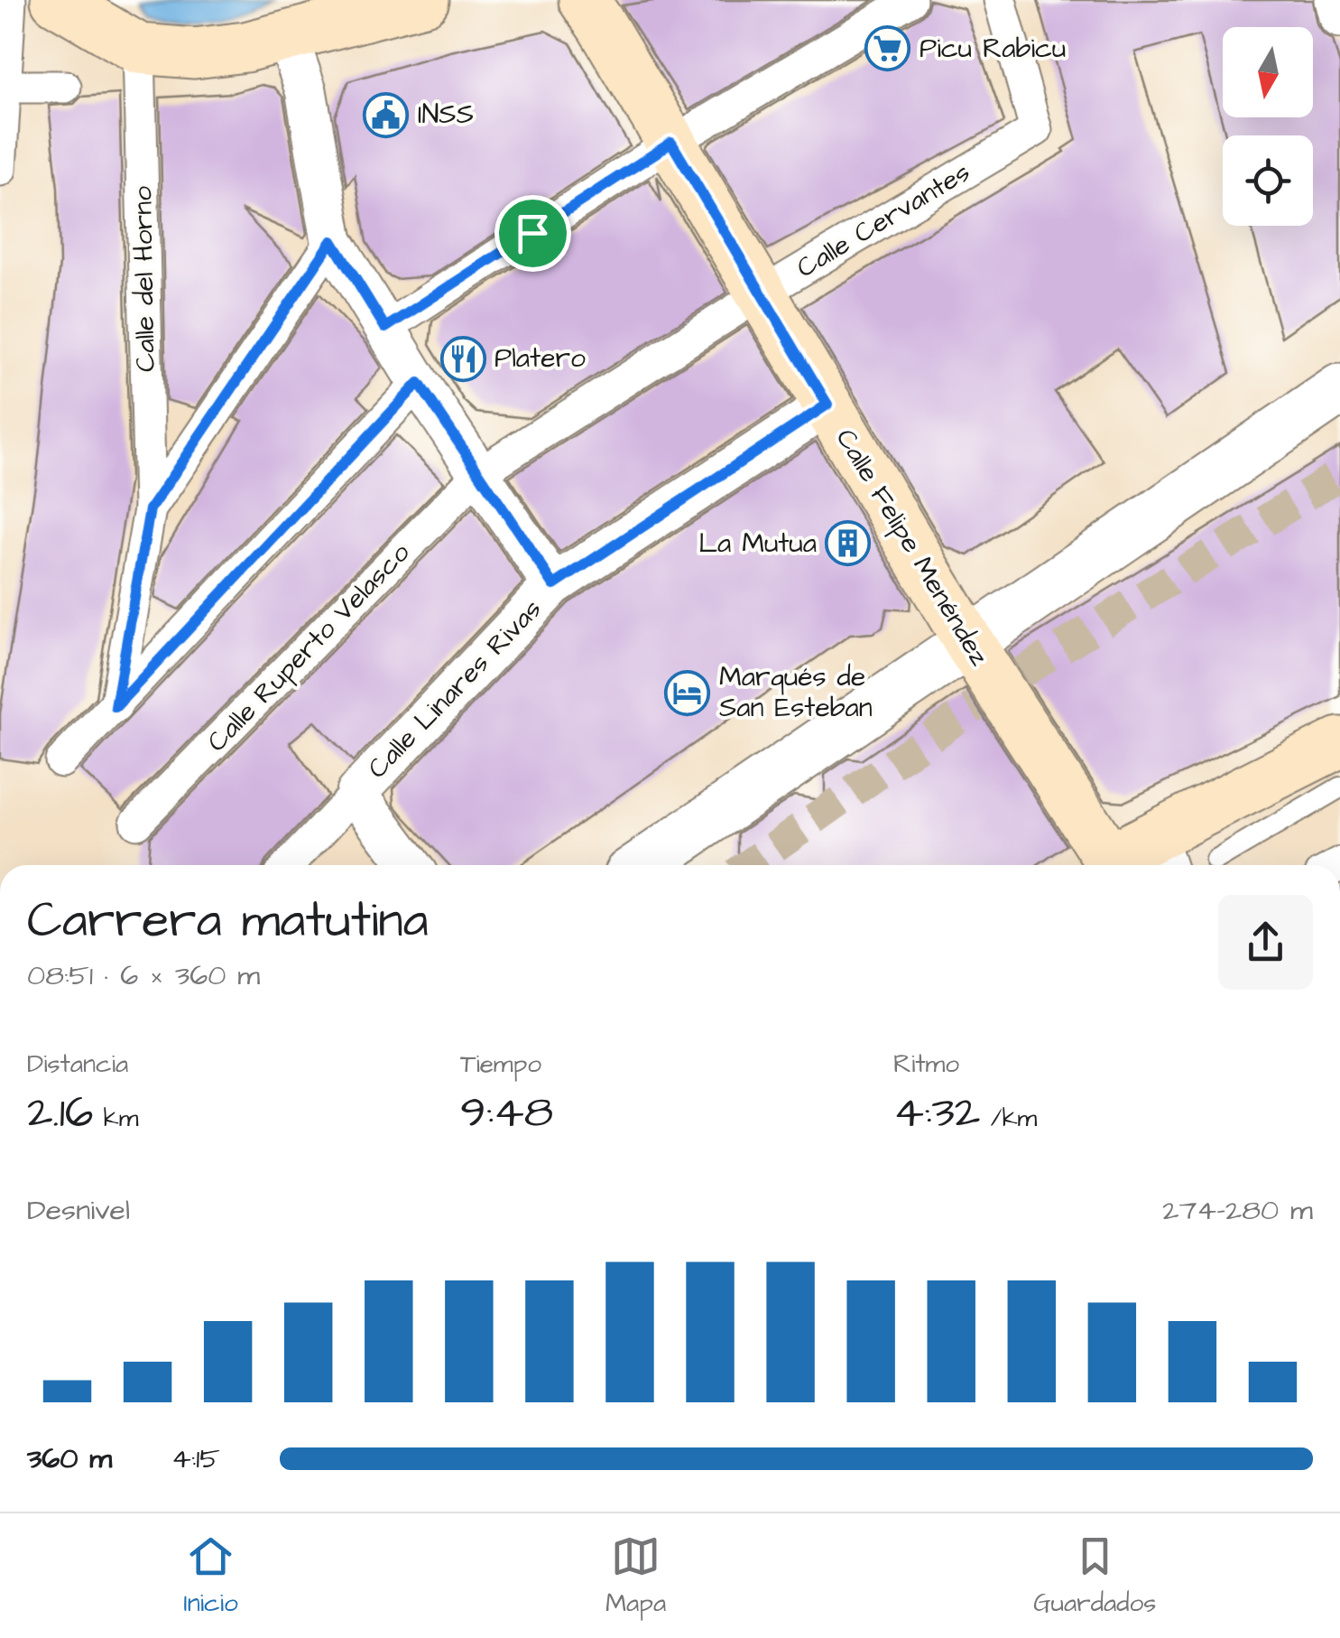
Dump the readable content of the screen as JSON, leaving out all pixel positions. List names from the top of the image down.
{
  "streets": {
    "main road": ["Calle Felipe Menéndez"],
    "street": [
      "Calle Cervantes",
      "Calle del Horno",
      "Calle Ruperto Velasco",
      "Calle Linares Rivas"
    ]
  },
  "crossings": [
    ["Calle Cervantes", "Calle Felipe Menéndez"],
    ["Calle Cervantes", "Calle Ruperto Velasco"],
    ["Calle Felipe Menéndez", "Calle Linares Rivas"]
  ],
  "places": {
    "supermarket": ["Picu Rabicu"],
    "public building": ["INSS"],
    "restaurant": ["Platero"],
    "building": ["La Mutua"],
    "hotel": ["Marqués de San Esteban"]
  },
  "north": "bottom",
  "page": {
    "heading": ["Carrera matutina", "08:51 · 6 × 360 m"],
    "stats": [
      ["Distancia", "2.16 km"],
      ["Tiempo", "9:48"],
      ["Ritmo", "4:32 /km"]
    ],
    "chart": ["Desnivel", "274–280 m"],
    "list": [
      {
        "name": "360 m",
        "note": "4:15"
      }
    ],
    "tabs": ["Inicio", "Mapa", "Guardados"]
  }
}
